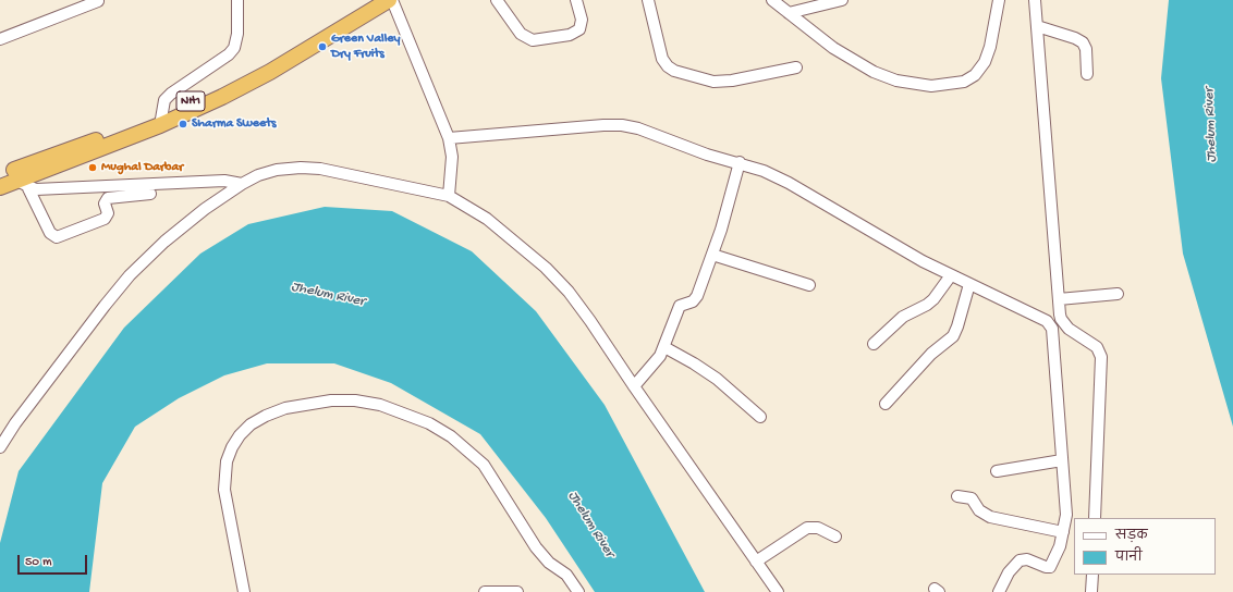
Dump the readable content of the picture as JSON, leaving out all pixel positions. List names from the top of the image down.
{
  "streets": {
    "highway": ["NH1"]
  },
  "water": ["Jhelum River"],
  "places": ["Green Valley Dry Fruits", "Sharma Sweets", "Mughal Darbar"],
  "legend": ["सड़क", "पानी"],
  "scale_bar": "50 m"
}
